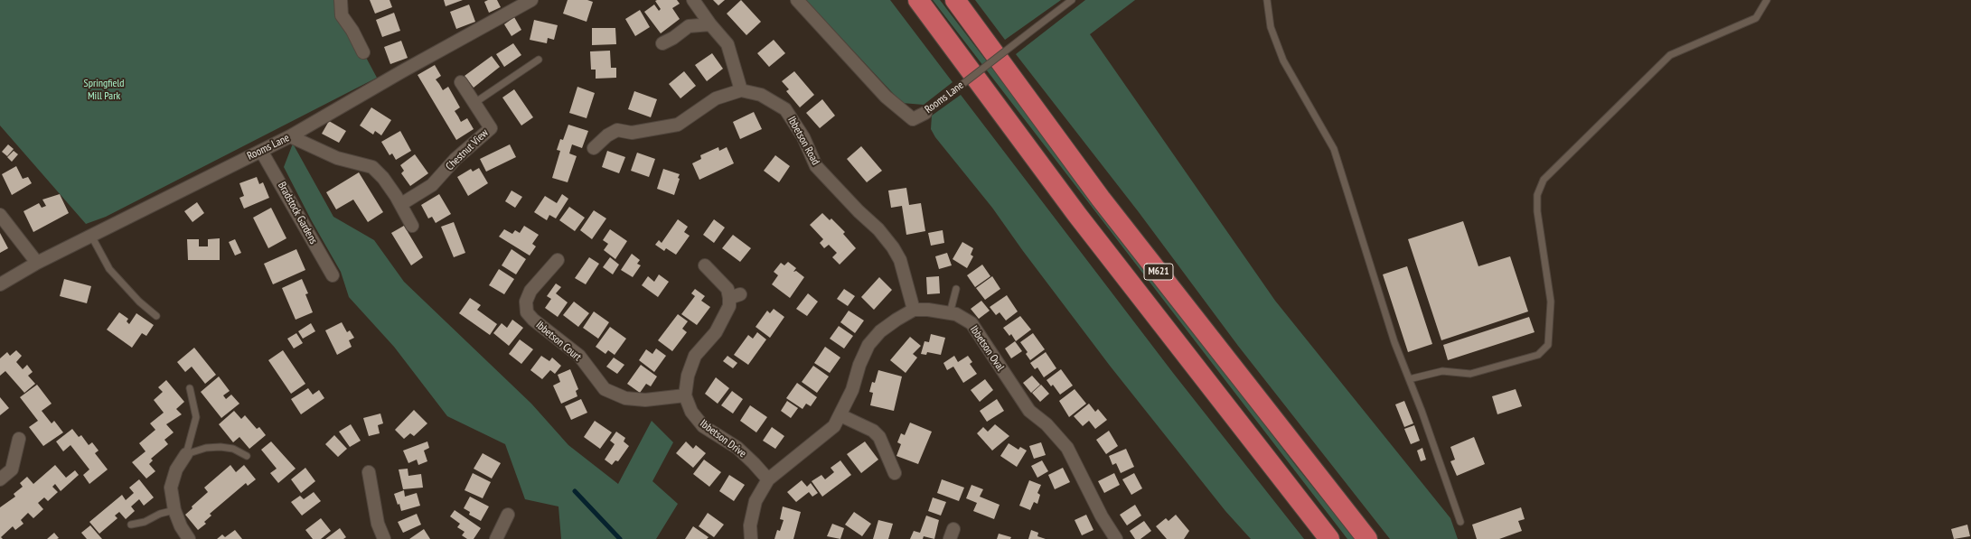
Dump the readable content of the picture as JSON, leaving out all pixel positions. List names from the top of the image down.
{
  "streets": {
    "highway": ["M621"],
    "street": [
      "Rooms Lane",
      "Ibbetson Road",
      "Chestnut View",
      "Bradstock Gardens",
      "Ibbetson Court",
      "Ibbetson Oval",
      "Ibbetson Drive"
    ]
  },
  "crossings": [
    ["Rooms Lane", "Bradstock Gardens"],
    ["Ibbetson Road", "Ibbetson Oval"],
    ["Ibbetson Court", "Ibbetson Drive"]
  ],
  "parks": ["Springfield Mill Park"]
}
